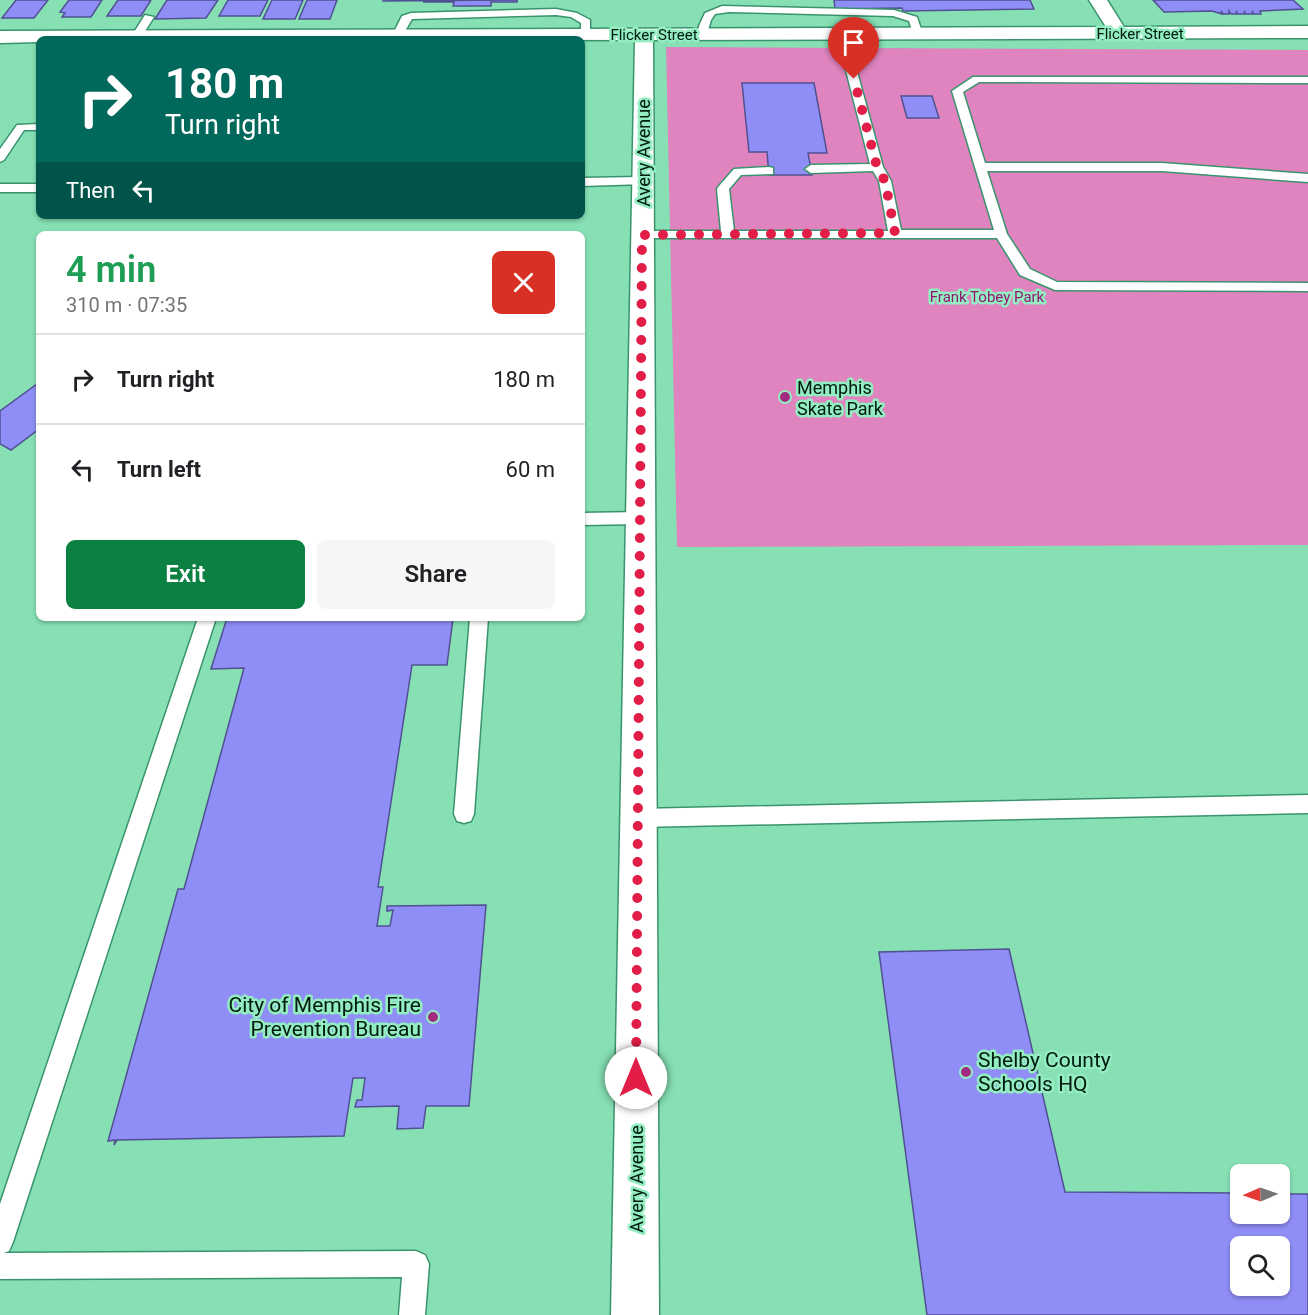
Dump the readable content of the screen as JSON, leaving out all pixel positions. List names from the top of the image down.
{
  "streets": {
    "street": ["Flicker Street", "Avery Avenue"]
  },
  "crossings": [
    ["Flicker Street", "Avery Avenue"]
  ],
  "parks": ["Frank Tobey Park"],
  "places": ["Memphis Skate Park", "City of Memphis Fire Prevention Bureau", "Shelby County Schools HQ"],
  "north": "left",
  "page": {
    "turn": ["180 m", "Turn right"],
    "then": "Then",
    "heading": ["4 min", "310 m · 07:35"],
    "list": [
      {
        "name": "Turn right",
        "value": "180 m"
      },
      {
        "name": "Turn left",
        "value": "60 m"
      }
    ],
    "buttons": ["Exit", "Share"]
  }
}
